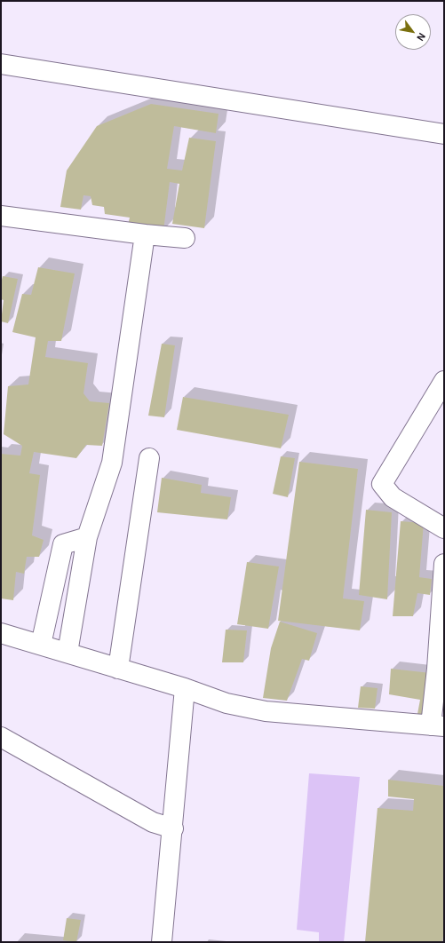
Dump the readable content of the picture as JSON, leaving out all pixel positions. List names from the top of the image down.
{
  "north": "bottom right"
}
